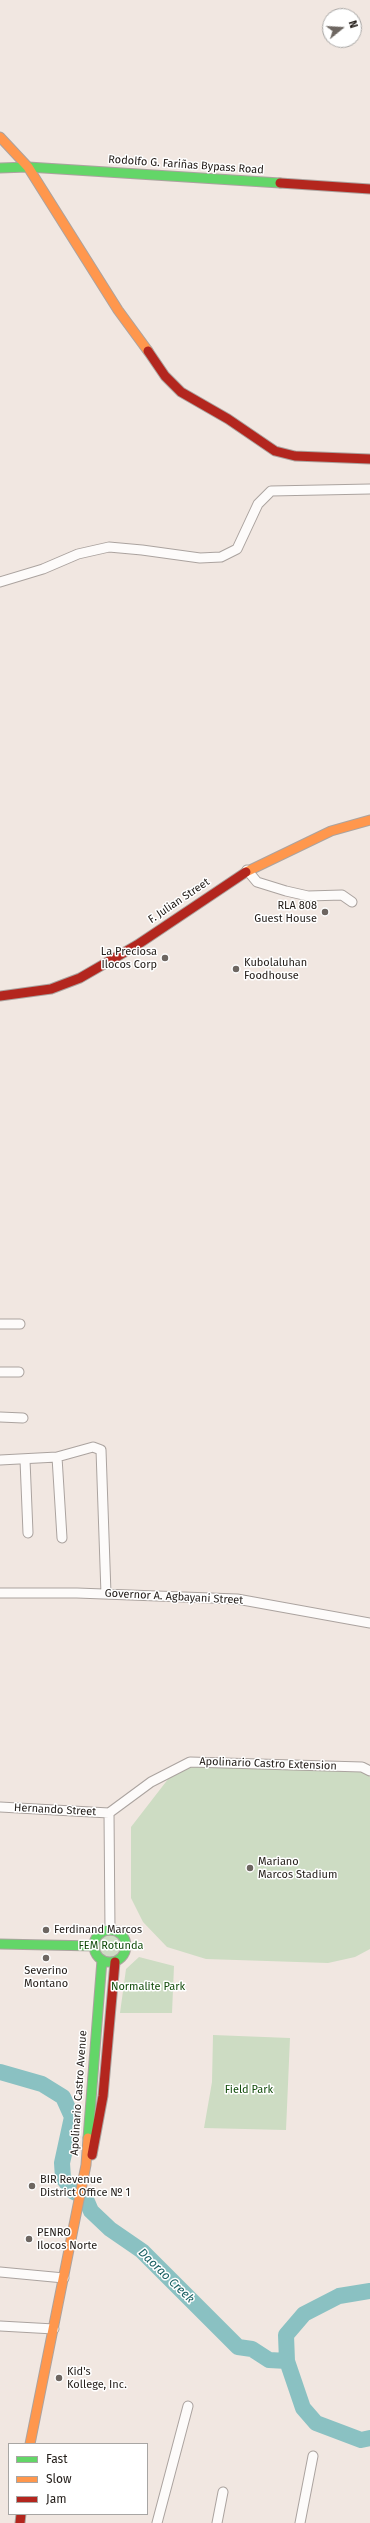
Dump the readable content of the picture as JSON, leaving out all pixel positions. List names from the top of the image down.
{
  "streets": {
    "main road": ["Rodolfo G. Fariñas Bypass Road", "F. Julian Street", "Apolinario Castro Avenue"],
    "street": ["Governor A. Agbayani Street", "Apolinario Castro Extension", "Hernando Street"]
  },
  "crossings": [
    ["Apolinario Castro Extension", "Hernando Street"]
  ],
  "water": ["Daorao Creek"],
  "parks": ["FEM Rotunda", "Normalite Park", "Field Park"],
  "places": [
    "RLA 808 Guest House",
    "La Preciosa Ilocos Corp",
    "Kubolaluhan Foodhouse",
    "Mariano Marcos Stadium",
    "Ferdinand Marcos",
    "Severino Montano",
    "BIR Revenue District Office № 1",
    "PENRO Ilocos Norte",
    "Kid's Kollege, Inc."
  ],
  "legend": ["Fast", "Slow", "Jam"],
  "north": "right"
}
